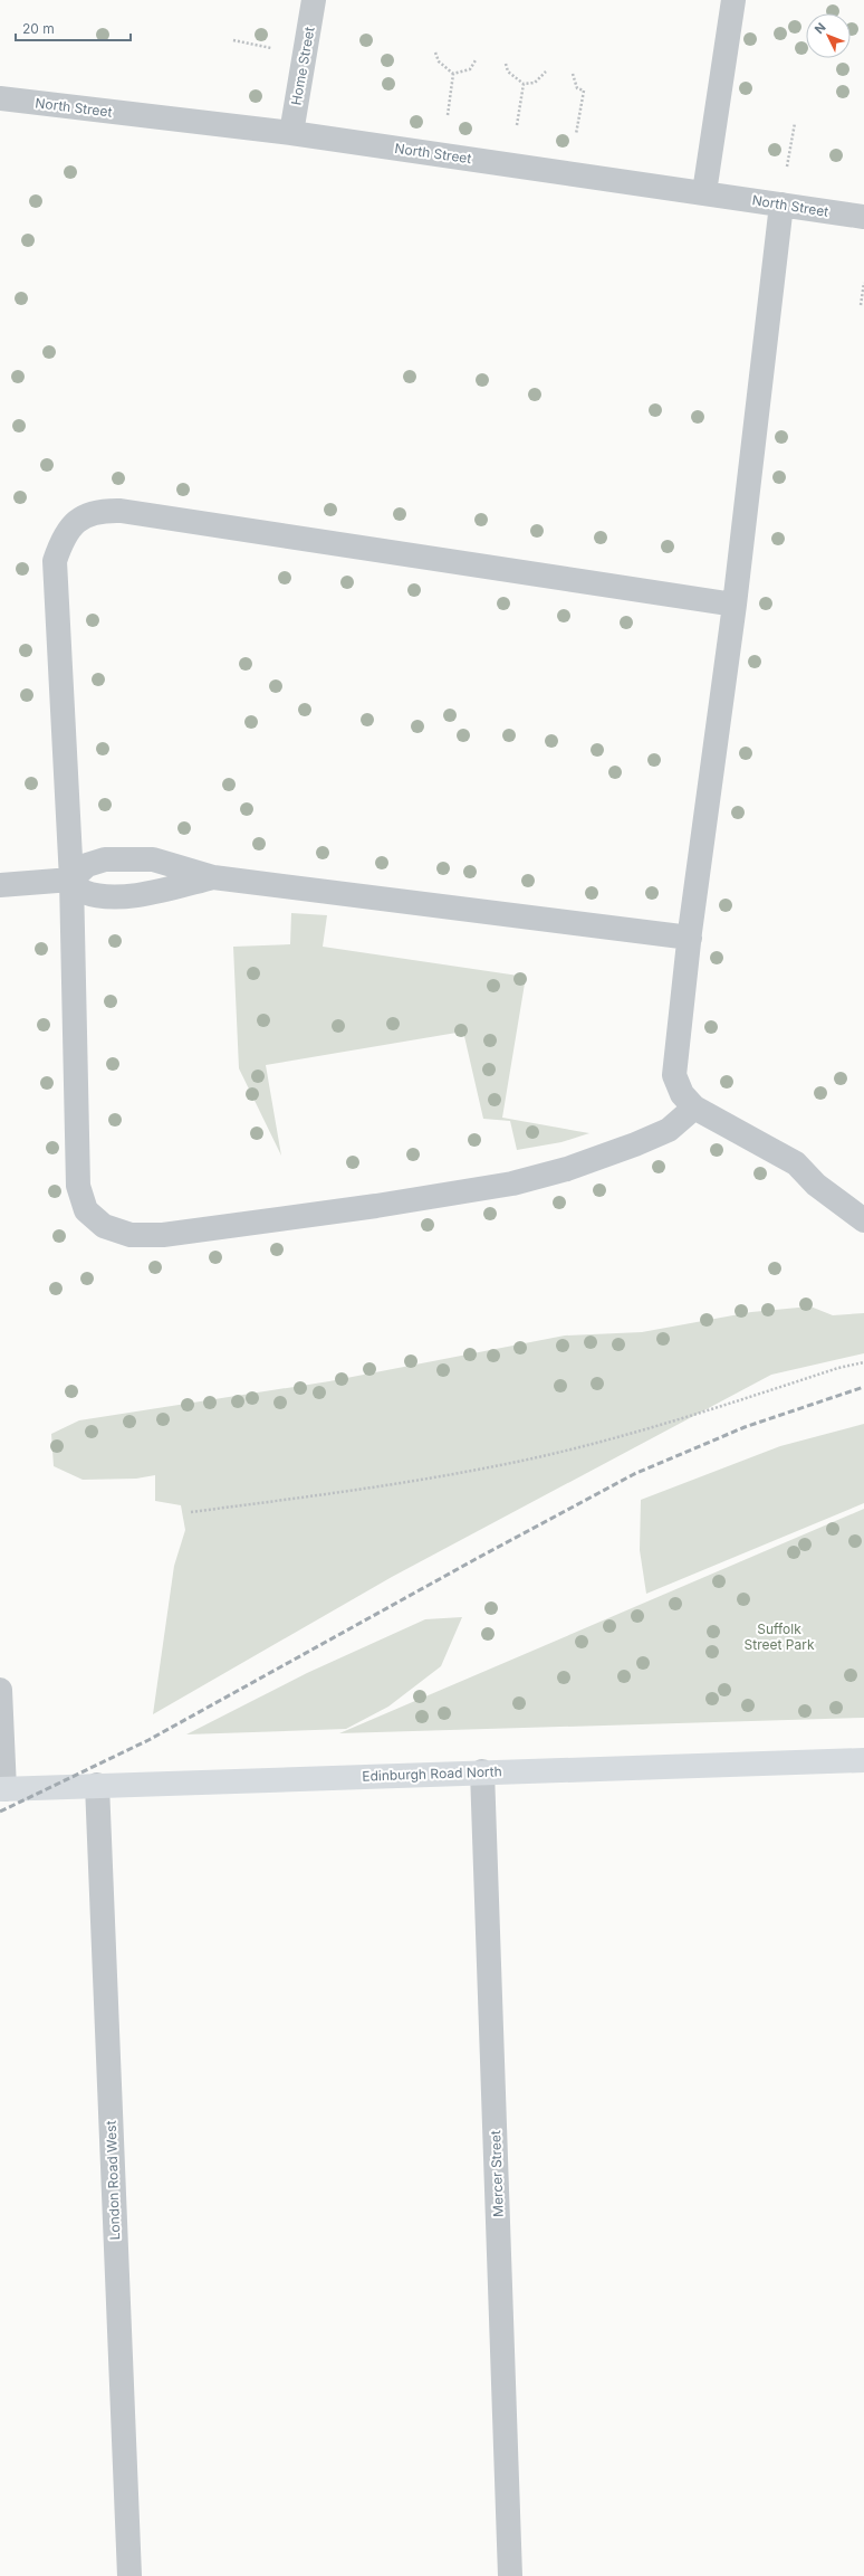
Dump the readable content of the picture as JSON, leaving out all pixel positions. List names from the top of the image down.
{
  "streets": {
    "main road": ["Edinburgh Road North"],
    "street": [
      "Home Street",
      "North Street",
      "Mercer Street",
      "London Road West"
    ]
  },
  "crossings": [
    ["Home Street", "North Street"],
    ["Edinburgh Road North", "Mercer Street"],
    ["Edinburgh Road North", "London Road West"]
  ],
  "parks": ["Suffolk Street Park"],
  "scale_bar": "20 m",
  "north": "top left"
}
